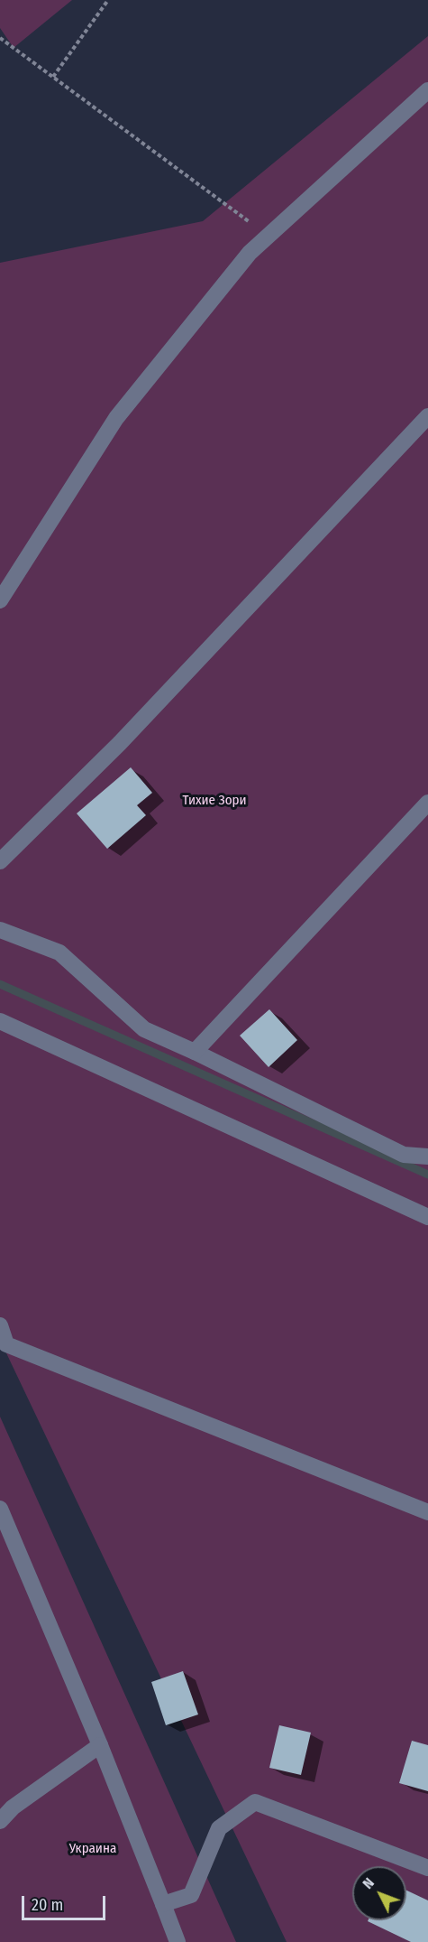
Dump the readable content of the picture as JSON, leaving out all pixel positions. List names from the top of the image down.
{
  "parks": ["Тихие Зори", "Украина"],
  "scale_bar": "20 m",
  "north": "top left"
}
